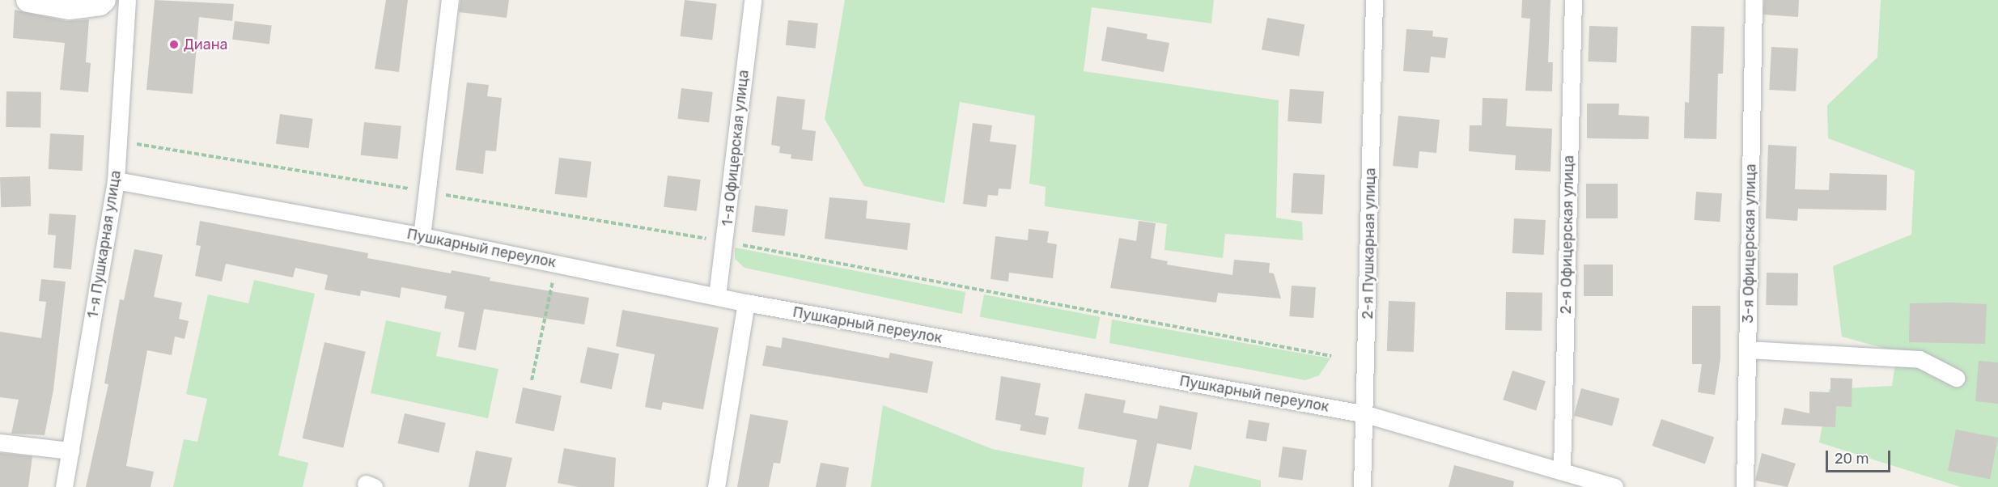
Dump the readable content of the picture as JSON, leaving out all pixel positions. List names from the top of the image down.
{
  "streets": {
    "street": [
      "1-я Офицерская улица",
      "2-я Офицерская улица",
      "2-я Пушкарная улица",
      "3-я Офицерская улица",
      "1-я Пушкарная улица",
      "Пушкарный переулок"
    ]
  },
  "crossings": [
    ["1-я Офицерская улица", "Пушкарный переулок"],
    ["2-я Офицерская улица", "Пушкарный переулок"],
    ["2-я Пушкарная улица", "Пушкарный переулок"],
    ["1-я Пушкарная улица", "Пушкарный переулок"]
  ],
  "places": ["Диана"],
  "scale_bar": "20 m"
}
